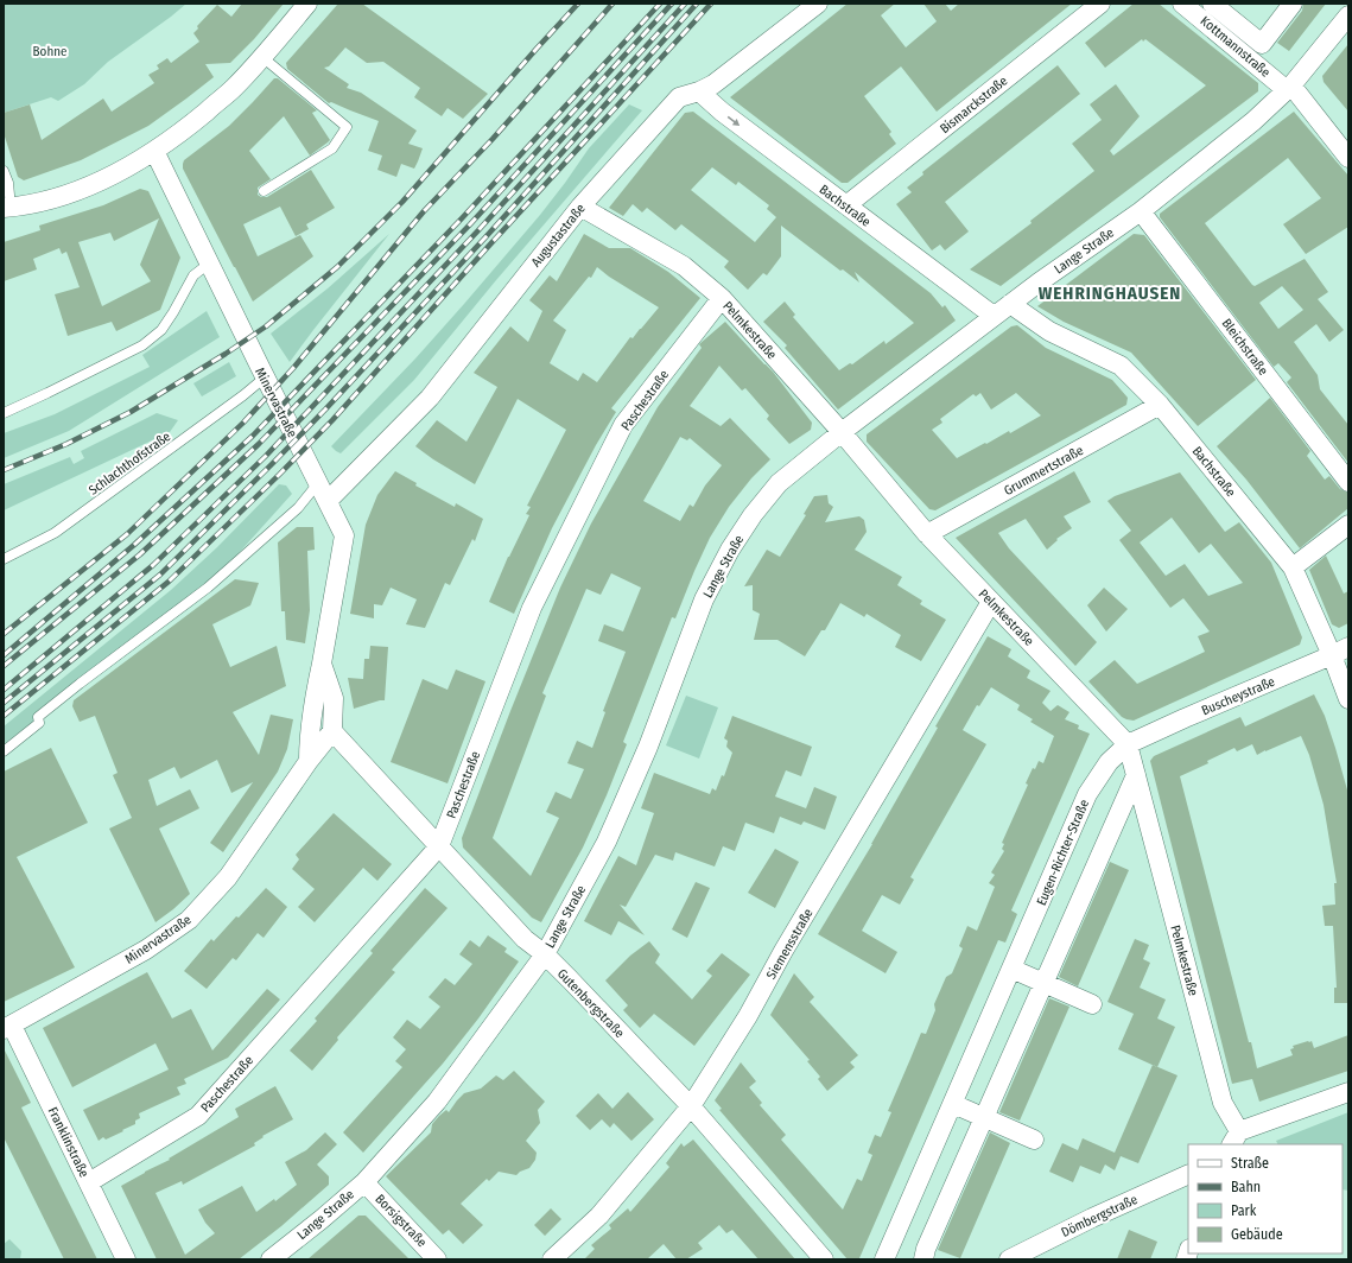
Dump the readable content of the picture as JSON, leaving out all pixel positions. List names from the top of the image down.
{
  "streets": {
    "street": [
      "Kottmannstraße",
      "Bismarckstraße",
      "Bachstraße",
      "Augustastraße",
      "Lange Straße",
      "Pelmkestraße",
      "Bleichstraße",
      "Paschestraße",
      "Minervastraße",
      "Grummertstraße",
      "Buscheystraße",
      "Eugen-Richter-Straße",
      "Siemensstraße",
      "Gutenbergstraße",
      "Franklinstraße",
      "Dömbergstraße",
      "Borsigstraße"
    ],
    "lane": ["Schlachthofstraße"]
  },
  "crossings": [
    ["Kottmannstraße", "Lange Straße"],
    ["Bismarckstraße", "Bachstraße"],
    ["Bachstraße", "Augustastraße"],
    ["Bachstraße", "Lange Straße"],
    ["Bachstraße", "Grummertstraße"],
    ["Bachstraße", "Buscheystraße"],
    ["Augustastraße", "Pelmkestraße"],
    ["Augustastraße", "Minervastraße"],
    ["Lange Straße", "Pelmkestraße"],
    ["Lange Straße", "Bleichstraße"],
    ["Lange Straße", "Gutenbergstraße"],
    ["Lange Straße", "Borsigstraße"],
    ["Pelmkestraße", "Paschestraße"],
    ["Pelmkestraße", "Grummertstraße"],
    ["Pelmkestraße", "Buscheystraße"],
    ["Pelmkestraße", "Eugen-Richter-Straße"],
    ["Pelmkestraße", "Siemensstraße"],
    ["Paschestraße", "Gutenbergstraße"],
    ["Paschestraße", "Franklinstraße"],
    ["Minervastraße", "Schlachthofstraße"],
    ["Minervastraße", "Gutenbergstraße"],
    ["Minervastraße", "Franklinstraße"],
    ["Buscheystraße", "Eugen-Richter-Straße"],
    ["Siemensstraße", "Gutenbergstraße"]
  ],
  "districts": ["WEHRINGHAUSEN"],
  "parks": ["Bohne"],
  "legend": [
    "Straße",
    "Bahn",
    "Park",
    "Gebäude"
  ]
}
